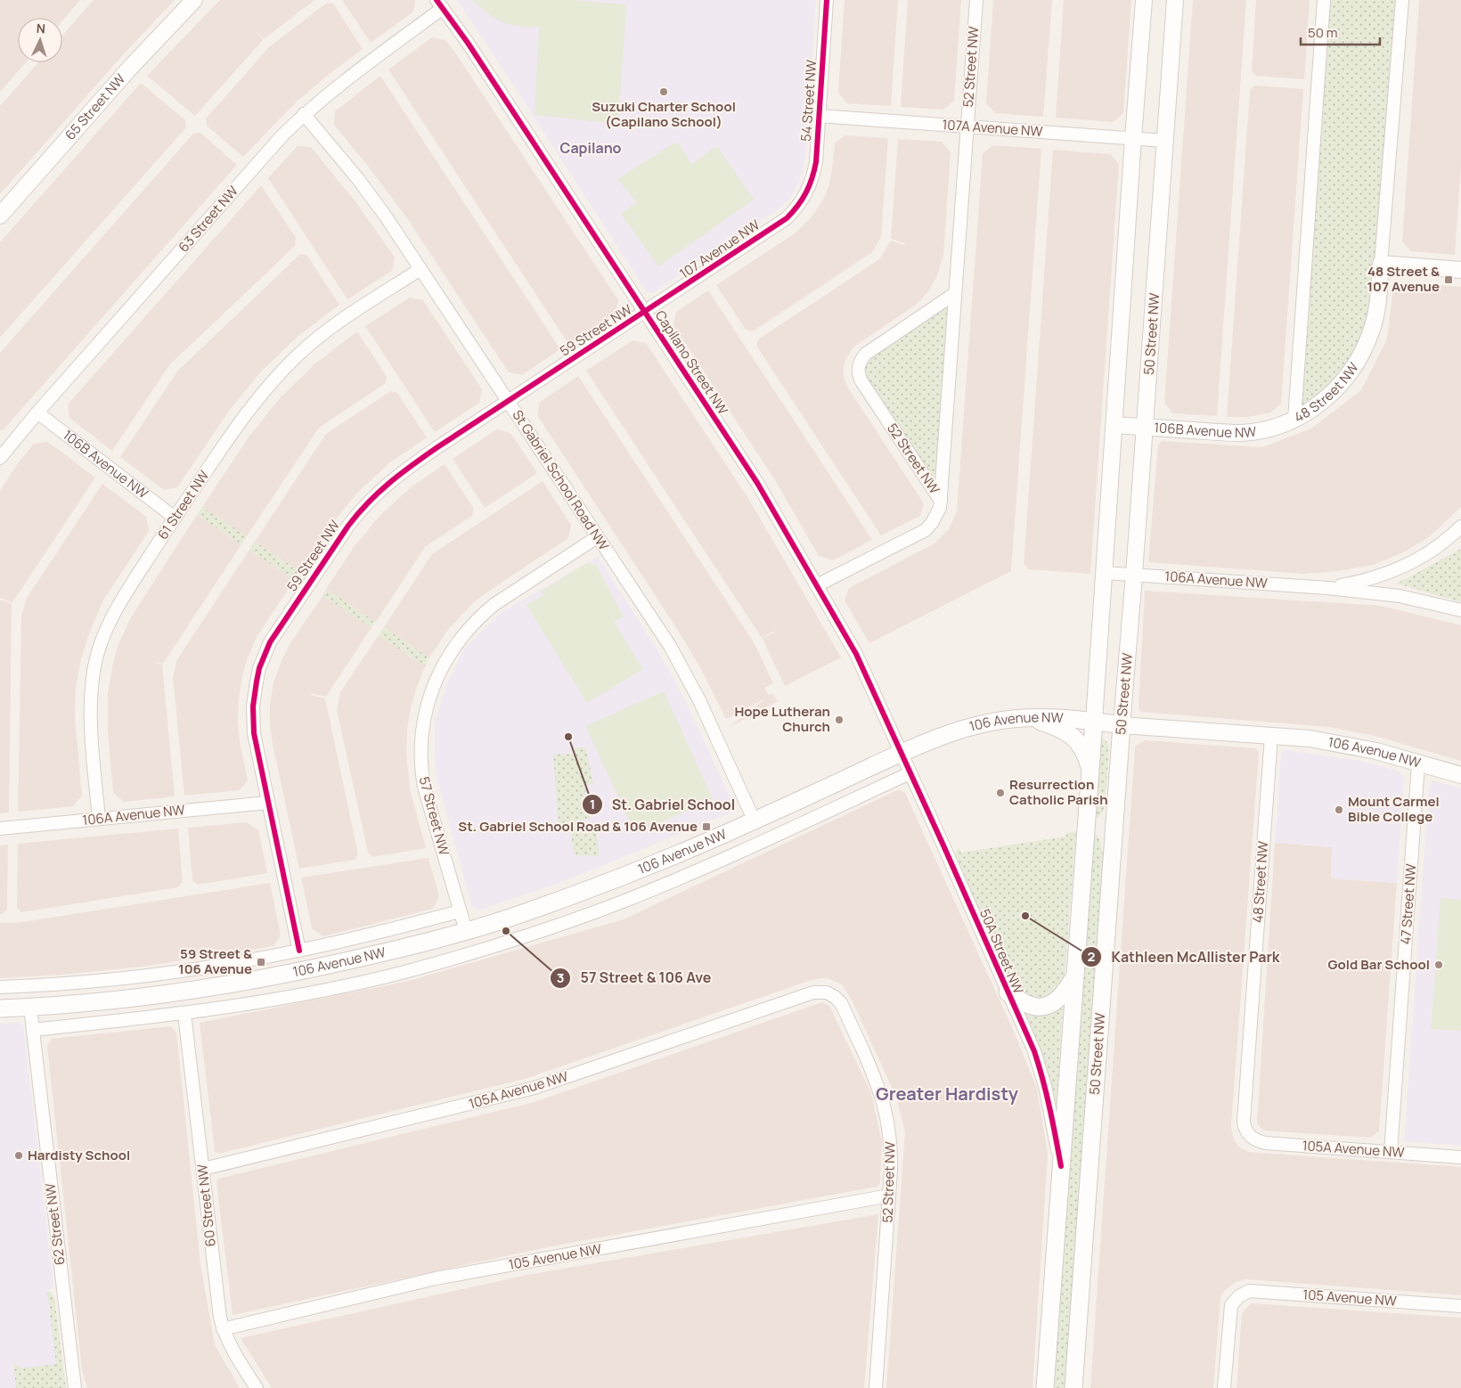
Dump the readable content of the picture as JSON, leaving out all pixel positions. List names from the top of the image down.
{
  "streets": {
    "main road": ["50 Street NW", "106 Avenue NW"],
    "street": [
      "52 Street NW",
      "54 Street NW",
      "65 Street NW",
      "107A Avenue NW",
      "63 Street NW",
      "107 Avenue NW",
      "59 Street NW",
      "Capilano Street NW",
      "48 Street NW",
      "106B Avenue NW",
      "St Gabriel School Road NW",
      "61 Street NW",
      "106A Avenue NW",
      "57 Street NW",
      "47 Street NW",
      "50A Street NW",
      "105A Avenue NW",
      "60 Street NW",
      "62 Street NW",
      "105 Avenue NW"
    ]
  },
  "crossings": [
    ["52 Street NW", "107A Avenue NW"],
    ["52 Street NW", "105A Avenue NW"],
    ["52 Street NW", "105 Avenue NW"],
    ["54 Street NW", "107A Avenue NW"],
    ["54 Street NW", "107 Avenue NW"],
    ["107A Avenue NW", "50 Street NW"],
    ["63 Street NW", "Capilano Street NW"],
    ["63 Street NW", "106B Avenue NW"],
    ["63 Street NW", "St Gabriel School Road NW"],
    ["107 Avenue NW", "59 Street NW"],
    ["107 Avenue NW", "Capilano Street NW"],
    ["59 Street NW", "Capilano Street NW"],
    ["59 Street NW", "St Gabriel School Road NW"],
    ["59 Street NW", "106A Avenue NW"],
    ["59 Street NW", "106 Avenue NW"],
    ["50 Street NW", "106B Avenue NW"],
    ["50 Street NW", "106A Avenue NW"],
    ["50 Street NW", "106 Avenue NW"],
    ["50 Street NW", "50A Street NW"],
    ["Capilano Street NW", "106 Avenue NW"],
    ["Capilano Street NW", "50A Street NW"],
    ["48 Street NW", "106B Avenue NW"],
    ["48 Street NW", "106 Avenue NW"],
    ["48 Street NW", "105A Avenue NW"],
    ["106B Avenue NW", "61 Street NW"],
    ["St Gabriel School Road NW", "61 Street NW"],
    ["St Gabriel School Road NW", "106 Avenue NW"],
    ["St Gabriel School Road NW", "57 Street NW"],
    ["61 Street NW", "106A Avenue NW"],
    ["106 Avenue NW", "57 Street NW"],
    ["106 Avenue NW", "47 Street NW"],
    ["106 Avenue NW", "50A Street NW"],
    ["106 Avenue NW", "60 Street NW"],
    ["106 Avenue NW", "62 Street NW"],
    ["47 Street NW", "105A Avenue NW"],
    ["105A Avenue NW", "60 Street NW"],
    ["60 Street NW", "105 Avenue NW"]
  ],
  "districts": ["Capilano", "Greater Hardisty"],
  "places": {
    "other": [
      "Suzuki Charter School (Capilano School)",
      "Hope Lutheran Church",
      "St. Gabriel School",
      "Resurrection Catholic Parish",
      "Mount Carmel Bible College",
      "Kathleen McAllister Park",
      "57 Street & 106 Ave",
      "Gold Bar School",
      "Hardisty School"
    ],
    "transit": ["48 Street & 107 Avenue", "St. Gabriel School Road & 106 Avenue", "59 Street & 106 Avenue"]
  },
  "scale_bar": "50 m",
  "north": "top"
}
